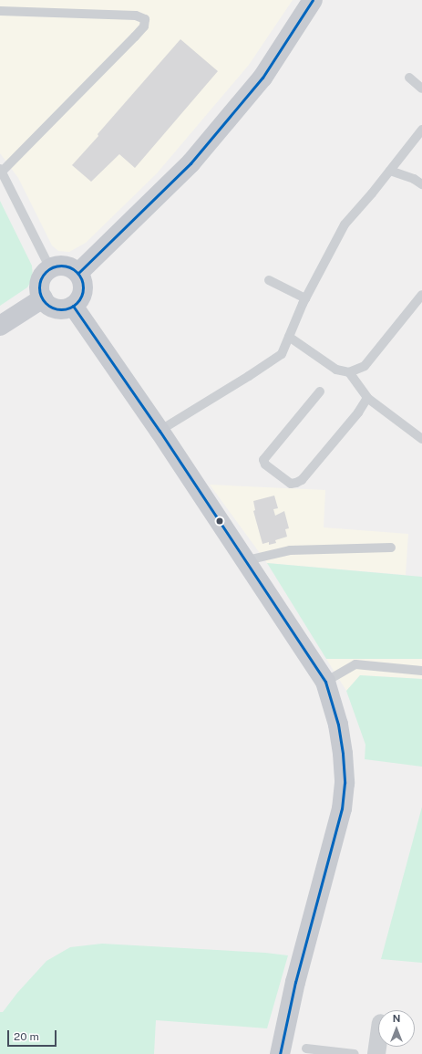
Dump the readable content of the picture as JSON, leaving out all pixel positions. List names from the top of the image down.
{
  "scale_bar": "20 m",
  "north": "top"
}
